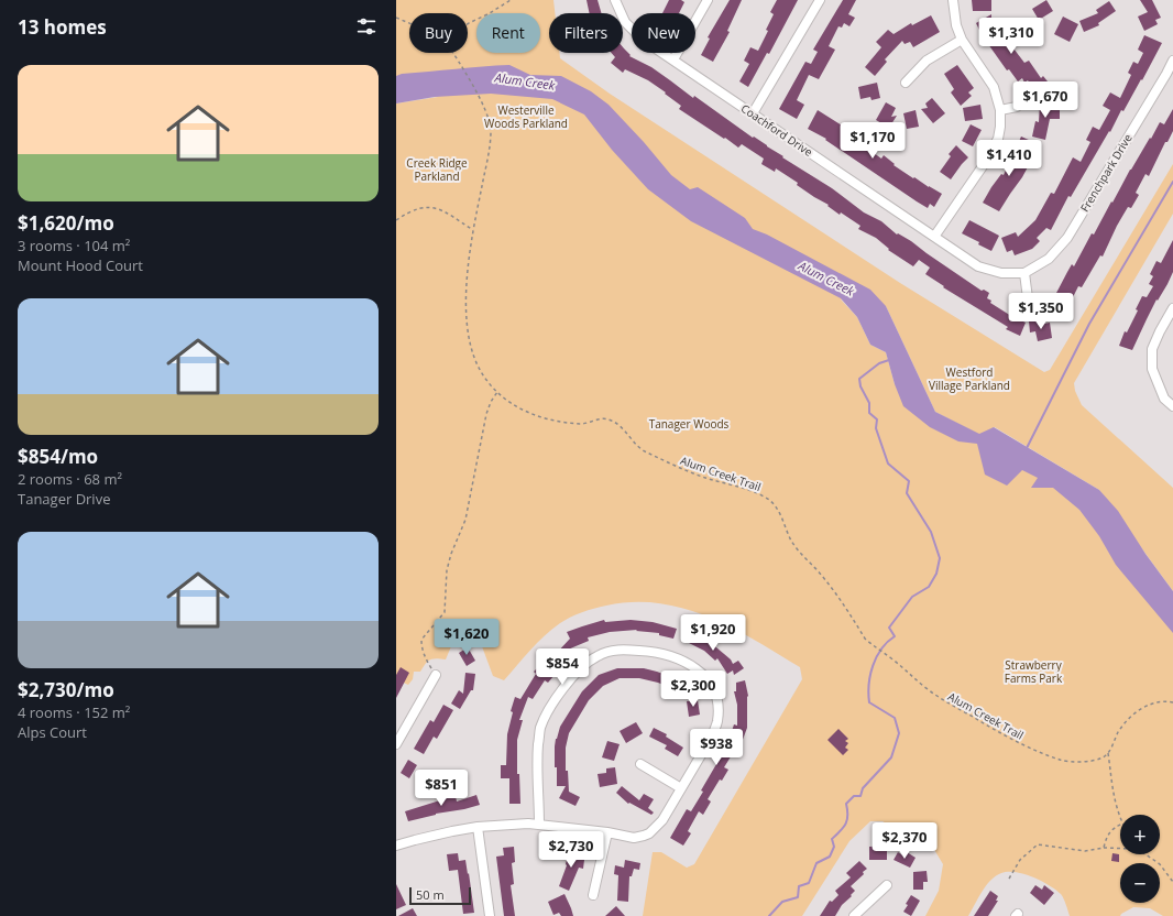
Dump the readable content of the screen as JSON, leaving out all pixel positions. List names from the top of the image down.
{
  "streets": {
    "street": ["Coachford Drive", "Frenchpark Drive"],
    "path": ["Alum Creek Trail"]
  },
  "crossings": [
    ["Coachford Drive", "Frenchpark Drive"]
  ],
  "water": ["Alum Creek"],
  "parks": [
    "Westerville Woods Parkland",
    "Creek Ridge Parkland",
    "Westford Village Parkland",
    "Tanager Woods",
    "Strawberry Farms Park"
  ],
  "scale_bar": "50 m",
  "page": {
    "heading": "13 homes",
    "chip": [
      "Buy",
      "Rent",
      "Filters",
      "New"
    ],
    "price": [
      "$1,310",
      "$1,670",
      "$1,170",
      "$1,410",
      "$1,350",
      "$1,920",
      "$1,620",
      "$854",
      "$2,300",
      "$938",
      "$851",
      "$2,370",
      "$2,730"
    ],
    "list": [
      {
        "name": "$1,620/mo",
        "note": "3 rooms · 104 m² · Mount Hood Court"
      },
      {
        "name": "$854/mo",
        "note": "2 rooms · 68 m² · Tanager Drive"
      },
      {
        "name": "$2,730/mo",
        "note": "4 rooms · 152 m² · Alps Court"
      }
    ],
    "map_buttons": ["+", "−"],
    "scale": "50 m"
  }
}
